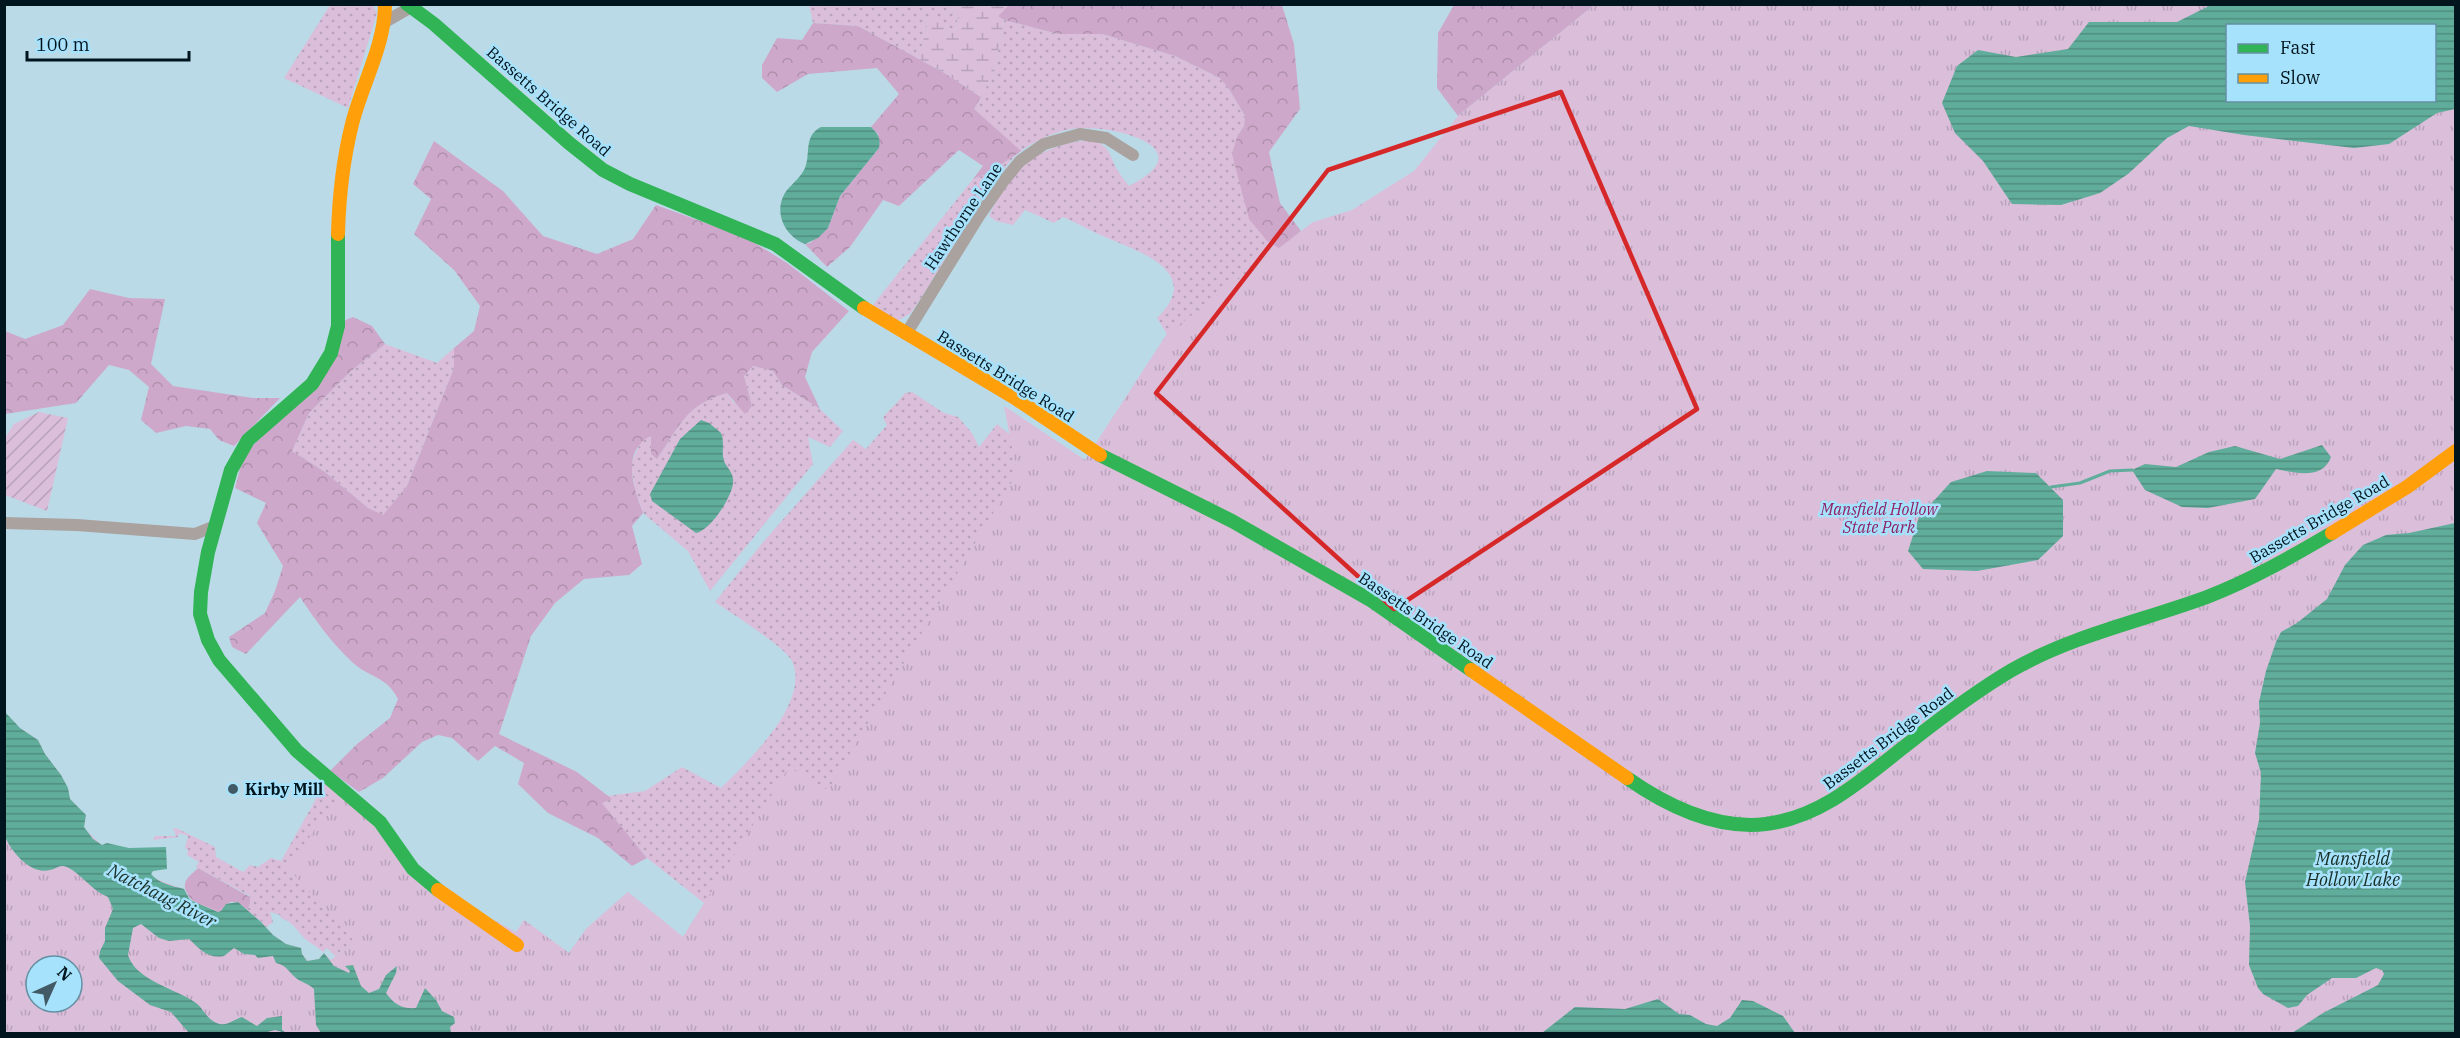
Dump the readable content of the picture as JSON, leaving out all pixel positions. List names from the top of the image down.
{
  "streets": {
    "street": ["Bassetts Bridge Road", "Hawthorne Lane"]
  },
  "crossings": [
    ["Bassetts Bridge Road", "Hawthorne Lane"]
  ],
  "water": ["Mansfield Hollow Lake", "Natchaug River"],
  "parks": ["Mansfield Hollow State Park"],
  "places": ["Kirby Mill"],
  "legend": ["Fast", "Slow"],
  "scale_bar": "100 m",
  "north": "top right"
}
